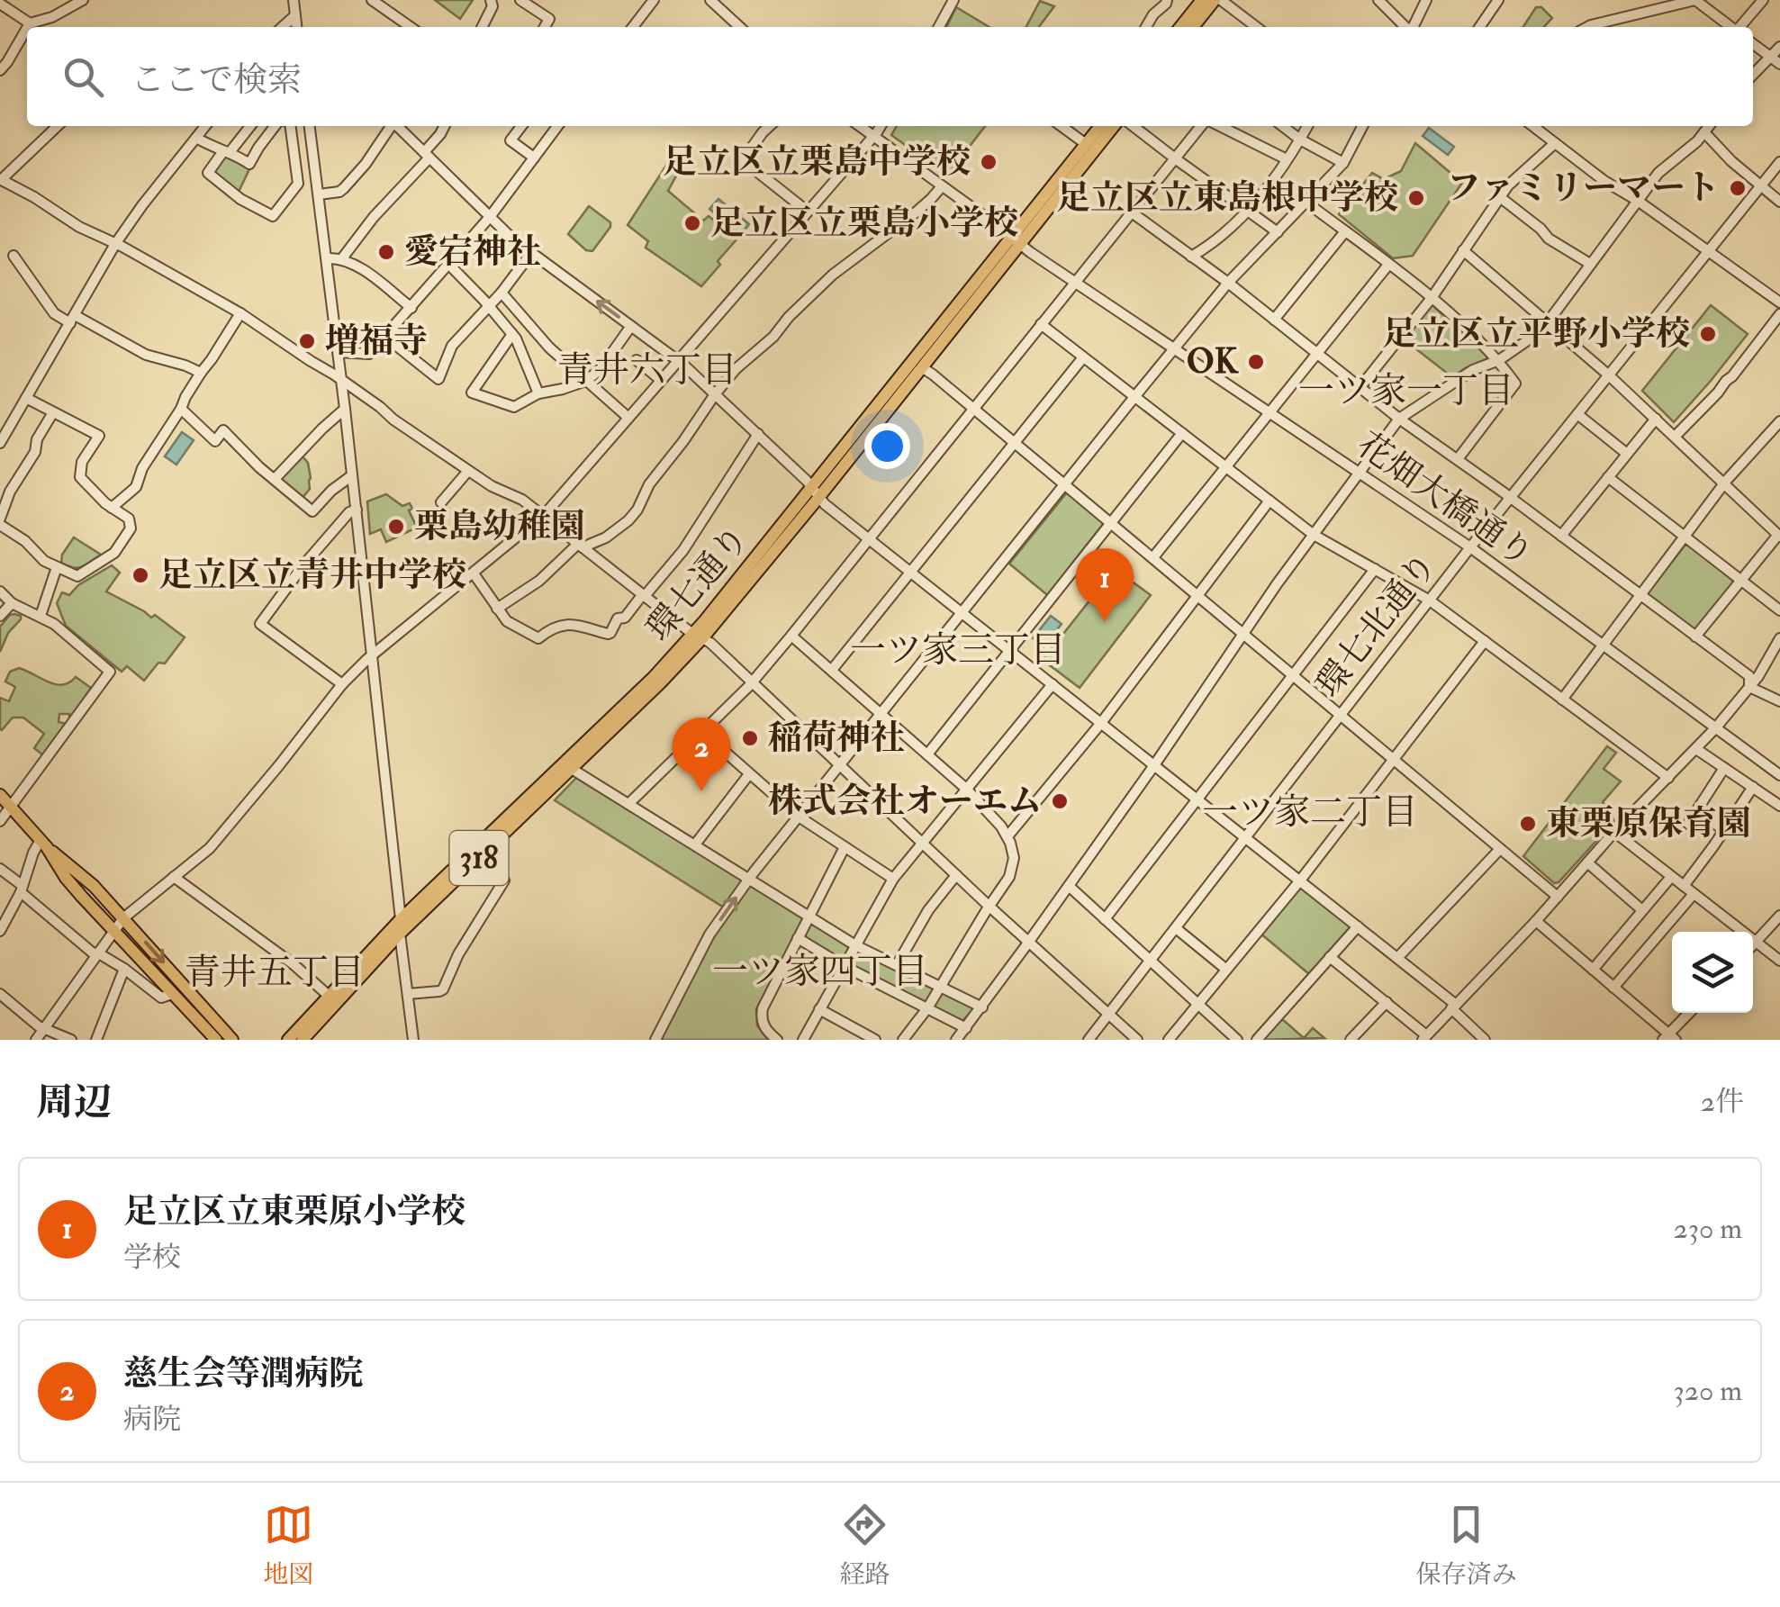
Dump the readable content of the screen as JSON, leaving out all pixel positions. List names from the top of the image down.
{
  "streets": {
    "main road": ["環七通り", "318"],
    "street": ["花畑大橋通り", "環七北通り"]
  },
  "crossings": [
    ["花畑大橋通り", "環七通り"],
    ["花畑大橋通り", "環七北通り"]
  ],
  "districts": [
    "青井六丁目",
    "一ツ家一丁目",
    "一ツ家三丁目",
    "一ツ家二丁目",
    "一ツ家四丁目",
    "青井五丁目"
  ],
  "places": [
    "足立区立栗島中学校",
    "ファミリーマート",
    "足立区立東島根中学校",
    "足立区立栗島小学校",
    "愛宕神社",
    "足立区立平野小学校",
    "増福寺",
    "OK",
    "栗島幼稚園",
    "足立区立青井中学校",
    "稲荷神社",
    "株式会社オーエム",
    "東栗原保育園"
  ],
  "page": {
    "search": "ここで検索",
    "pins": ["1", "2"],
    "heading": ["周辺", "2件"],
    "list": [
      {
        "mark": "1",
        "name": "足立区立東栗原小学校",
        "note": "学校",
        "value": "230 m"
      },
      {
        "mark": "2",
        "name": "慈生会等潤病院",
        "note": "病院",
        "value": "320 m"
      }
    ],
    "nav": ["地図", "経路", "保存済み"]
  }
}
